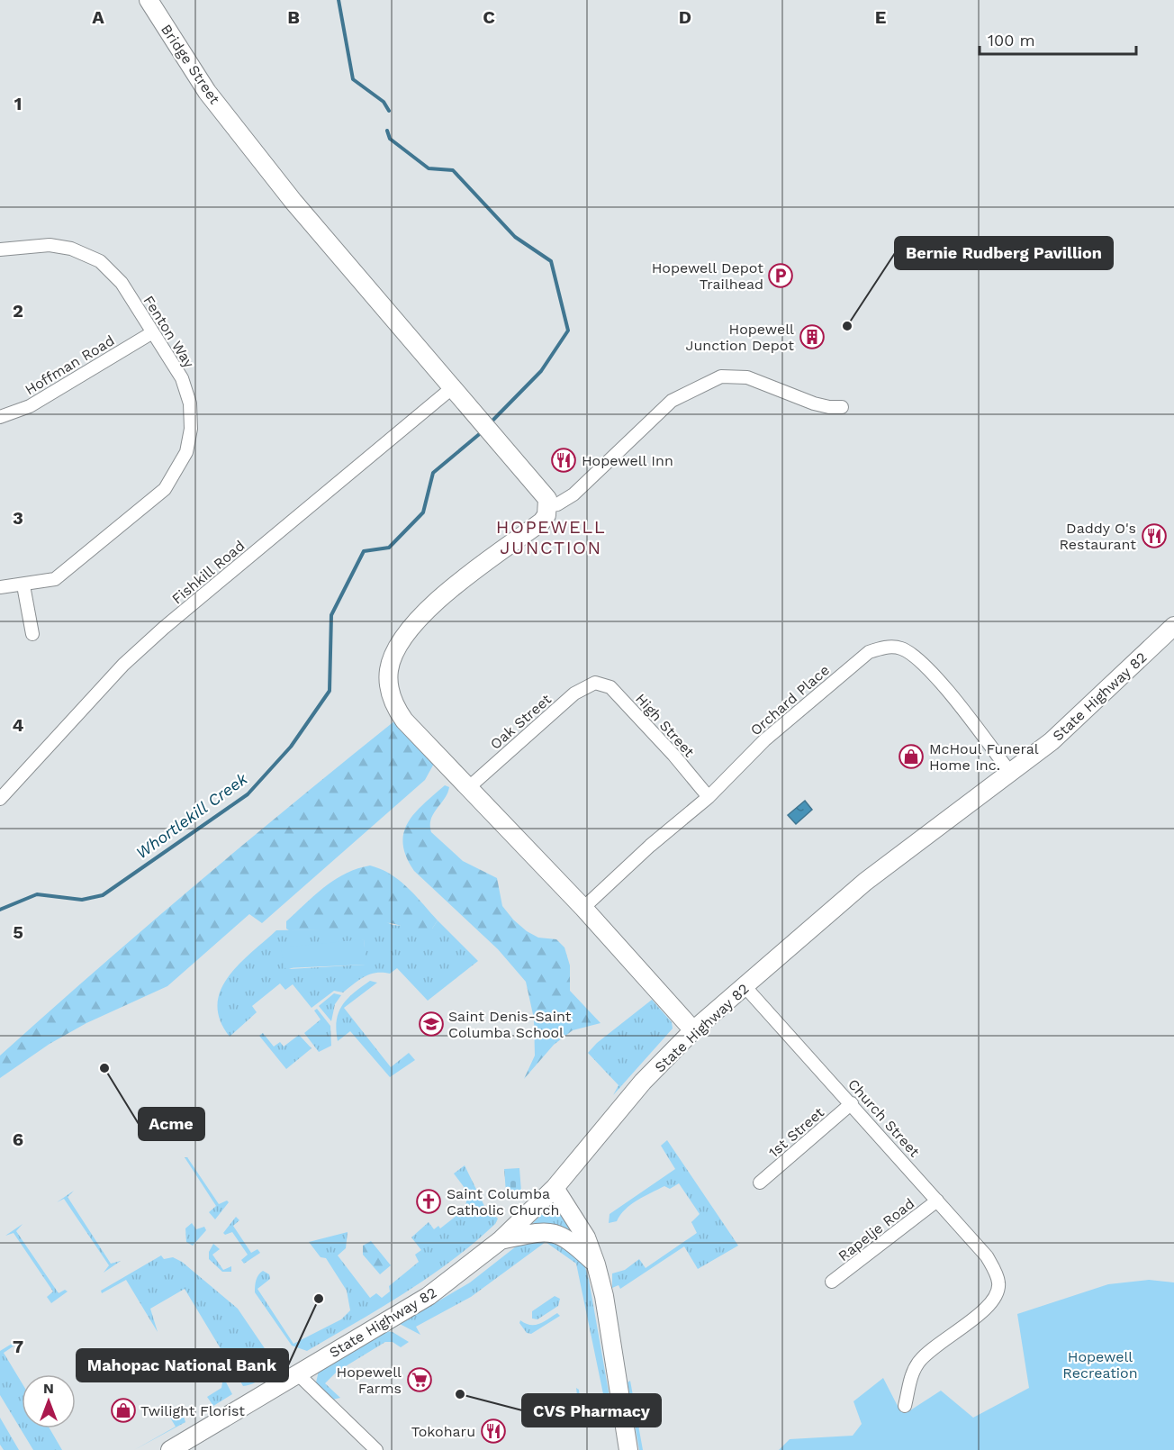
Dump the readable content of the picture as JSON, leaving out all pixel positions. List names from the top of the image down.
{
  "streets": {
    "main road": ["Bridge Street", "State Highway 82"],
    "street": [
      "Fenton Way",
      "Hoffman Road",
      "Fishkill Road",
      "Orchard Place",
      "Oak Street",
      "High Street",
      "Church Street",
      "1st Street",
      "Rapelje Road"
    ]
  },
  "crossings": [
    ["Bridge Street", "Fishkill Road"],
    ["Fenton Way", "Hoffman Road"],
    ["State Highway 82", "Orchard Place"],
    ["State Highway 82", "Church Street"],
    ["Orchard Place", "High Street"],
    ["Oak Street", "High Street"],
    ["Church Street", "1st Street"],
    ["Church Street", "Rapelje Road"]
  ],
  "districts": ["HOPEWELL JUNCTION"],
  "water": ["Whortlekill Creek"],
  "parks": ["Hopewell Recreation"],
  "places": {
    "parking": ["Hopewell Depot Trailhead"],
    "other": [
      "Bernie Rudberg Pavillion",
      "Acme",
      "Mahopac National Bank",
      "CVS Pharmacy"
    ],
    "building": ["Hopewell Junction Depot"],
    "restaurant": ["Hopewell Inn", "Daddy O's Restaurant", "Tokoharu"],
    "shop": ["McHoul Funeral Home Inc.", "Twilight Florist"],
    "school or university": ["Saint Denis-Saint Columba School"],
    "church": ["Saint Columba Catholic Church"],
    "supermarket": ["Hopewell Farms"]
  },
  "scale_bar": "100 m",
  "north": "top",
  "grid": {
    "columns": [
      "A",
      "B",
      "C",
      "D",
      "E"
    ],
    "rows": [
      "1",
      "2",
      "3",
      "4",
      "5",
      "6",
      "7"
    ]
  }
}
